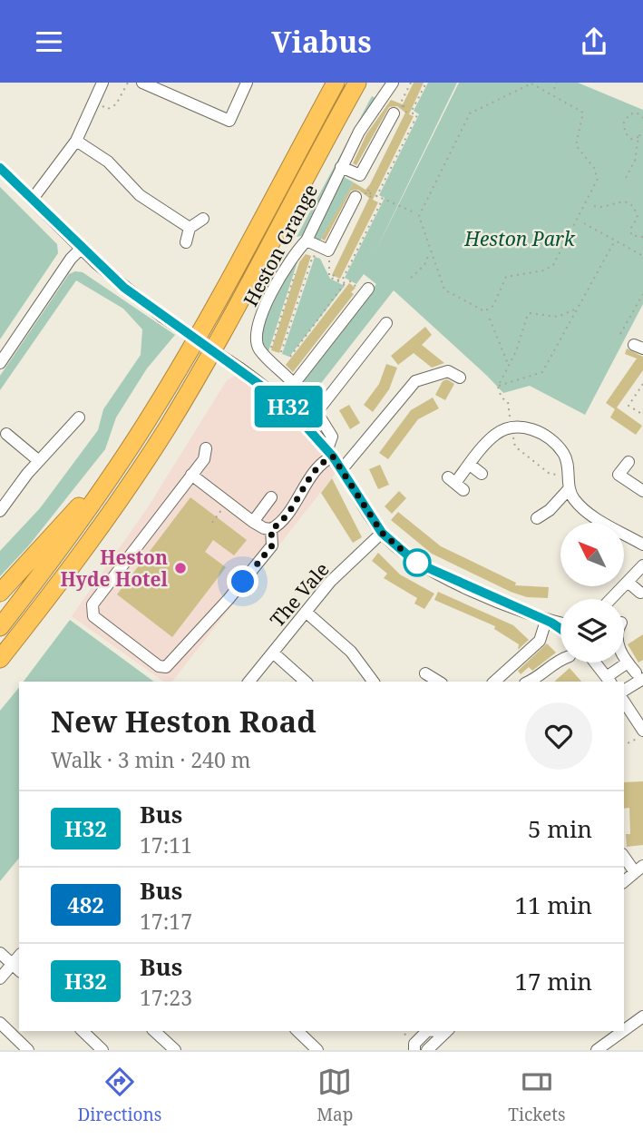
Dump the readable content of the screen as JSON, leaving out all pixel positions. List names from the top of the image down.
{
  "streets": {
    "street": ["Heston Grange", "The Vale"]
  },
  "parks": ["Heston Park"],
  "places": ["Heston Hyde Hotel"],
  "lines": ["bus line H32"],
  "north": "top left",
  "page": {
    "header": "Viabus",
    "on_map": "H32",
    "heading": ["New Heston Road", "Walk · 3 min · 240 m"],
    "list": [
      {
        "mark": "H32",
        "name": "Bus",
        "note": "17:11",
        "value": "5 min"
      },
      {
        "mark": "482",
        "name": "Bus",
        "note": "17:17",
        "value": "11 min"
      },
      {
        "mark": "H32",
        "name": "Bus",
        "note": "17:23",
        "value": "17 min"
      }
    ],
    "tabs": ["Directions", "Map", "Tickets"]
  }
}
